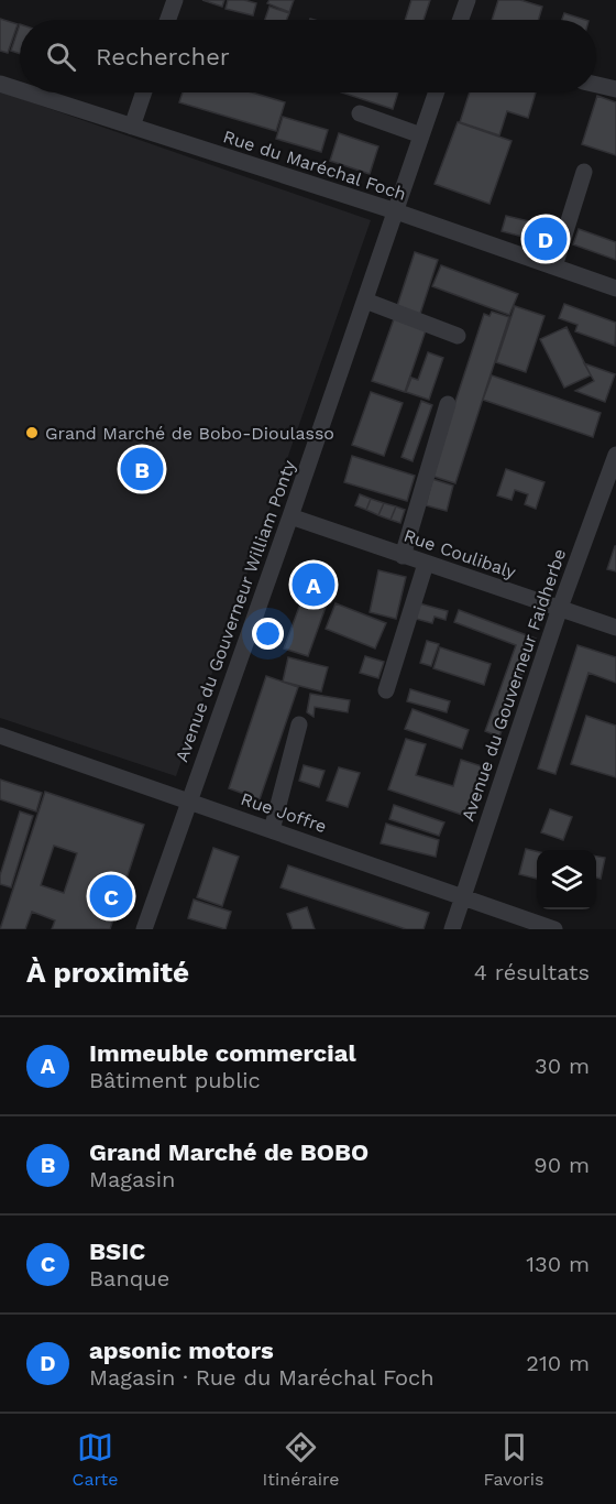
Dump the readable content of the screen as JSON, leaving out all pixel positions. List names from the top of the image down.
{
  "streets": {
    "street": [
      "Rue du Maréchal Foch",
      "Rue Coulibaly",
      "Avenue du Gouverneur William Ponty",
      "Avenue du Gouverneur Faidherbe",
      "Rue Joffre"
    ]
  },
  "crossings": [
    ["Rue du Maréchal Foch", "Avenue du Gouverneur William Ponty"],
    ["Rue Coulibaly", "Avenue du Gouverneur William Ponty"],
    ["Rue Coulibaly", "Avenue du Gouverneur Faidherbe"],
    ["Avenue du Gouverneur William Ponty", "Rue Joffre"],
    ["Avenue du Gouverneur Faidherbe", "Rue Joffre"]
  ],
  "places": ["Grand Marché de Bobo-Dioulasso"],
  "page": {
    "search": "Rechercher",
    "pins": [
      "D",
      "B",
      "A",
      "C"
    ],
    "heading": ["À proximité", "4 résultats"],
    "list": [
      {
        "mark": "A",
        "name": "Immeuble commercial",
        "note": "Bâtiment public",
        "value": "30 m"
      },
      {
        "mark": "B",
        "name": "Grand Marché de BOBO",
        "note": "Magasin",
        "value": "90 m"
      },
      {
        "mark": "C",
        "name": "BSIC",
        "note": "Banque",
        "value": "130 m"
      },
      {
        "mark": "D",
        "name": "apsonic motors",
        "note": "Magasin · Rue du Maréchal Foch",
        "value": "210 m"
      }
    ],
    "nav": ["Carte", "Itinéraire", "Favoris"]
  }
}
